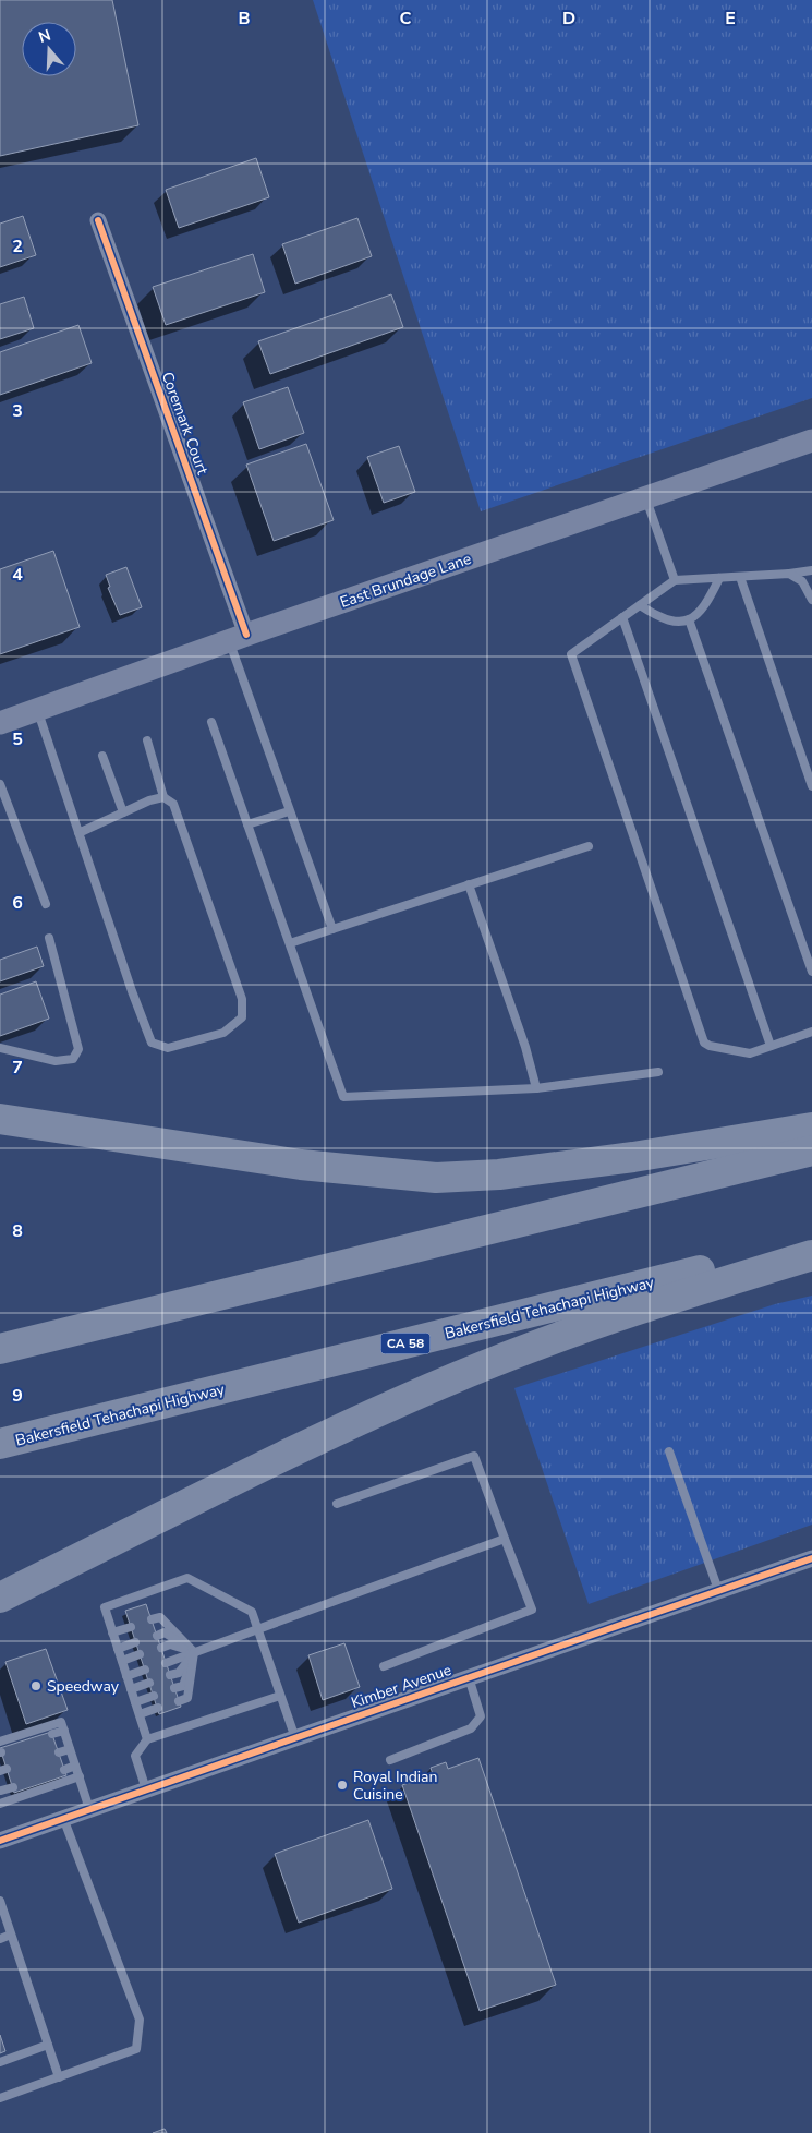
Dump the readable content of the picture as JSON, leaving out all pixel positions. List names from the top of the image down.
{
  "streets": {
    "highway": ["Bakersfield Tehachapi Highway", "CA 58"],
    "main road": ["East Brundage Lane"],
    "street": ["Coremark Court", "Kimber Avenue"]
  },
  "crossings": [
    ["Coremark Court", "East Brundage Lane"]
  ],
  "places": ["Speedway", "Royal Indian Cuisine"],
  "north": "top",
  "grid": {
    "columns": [
      "B",
      "C",
      "D",
      "E"
    ],
    "rows": [
      "2",
      "3",
      "4",
      "5",
      "6",
      "7",
      "8",
      "9"
    ]
  }
}
